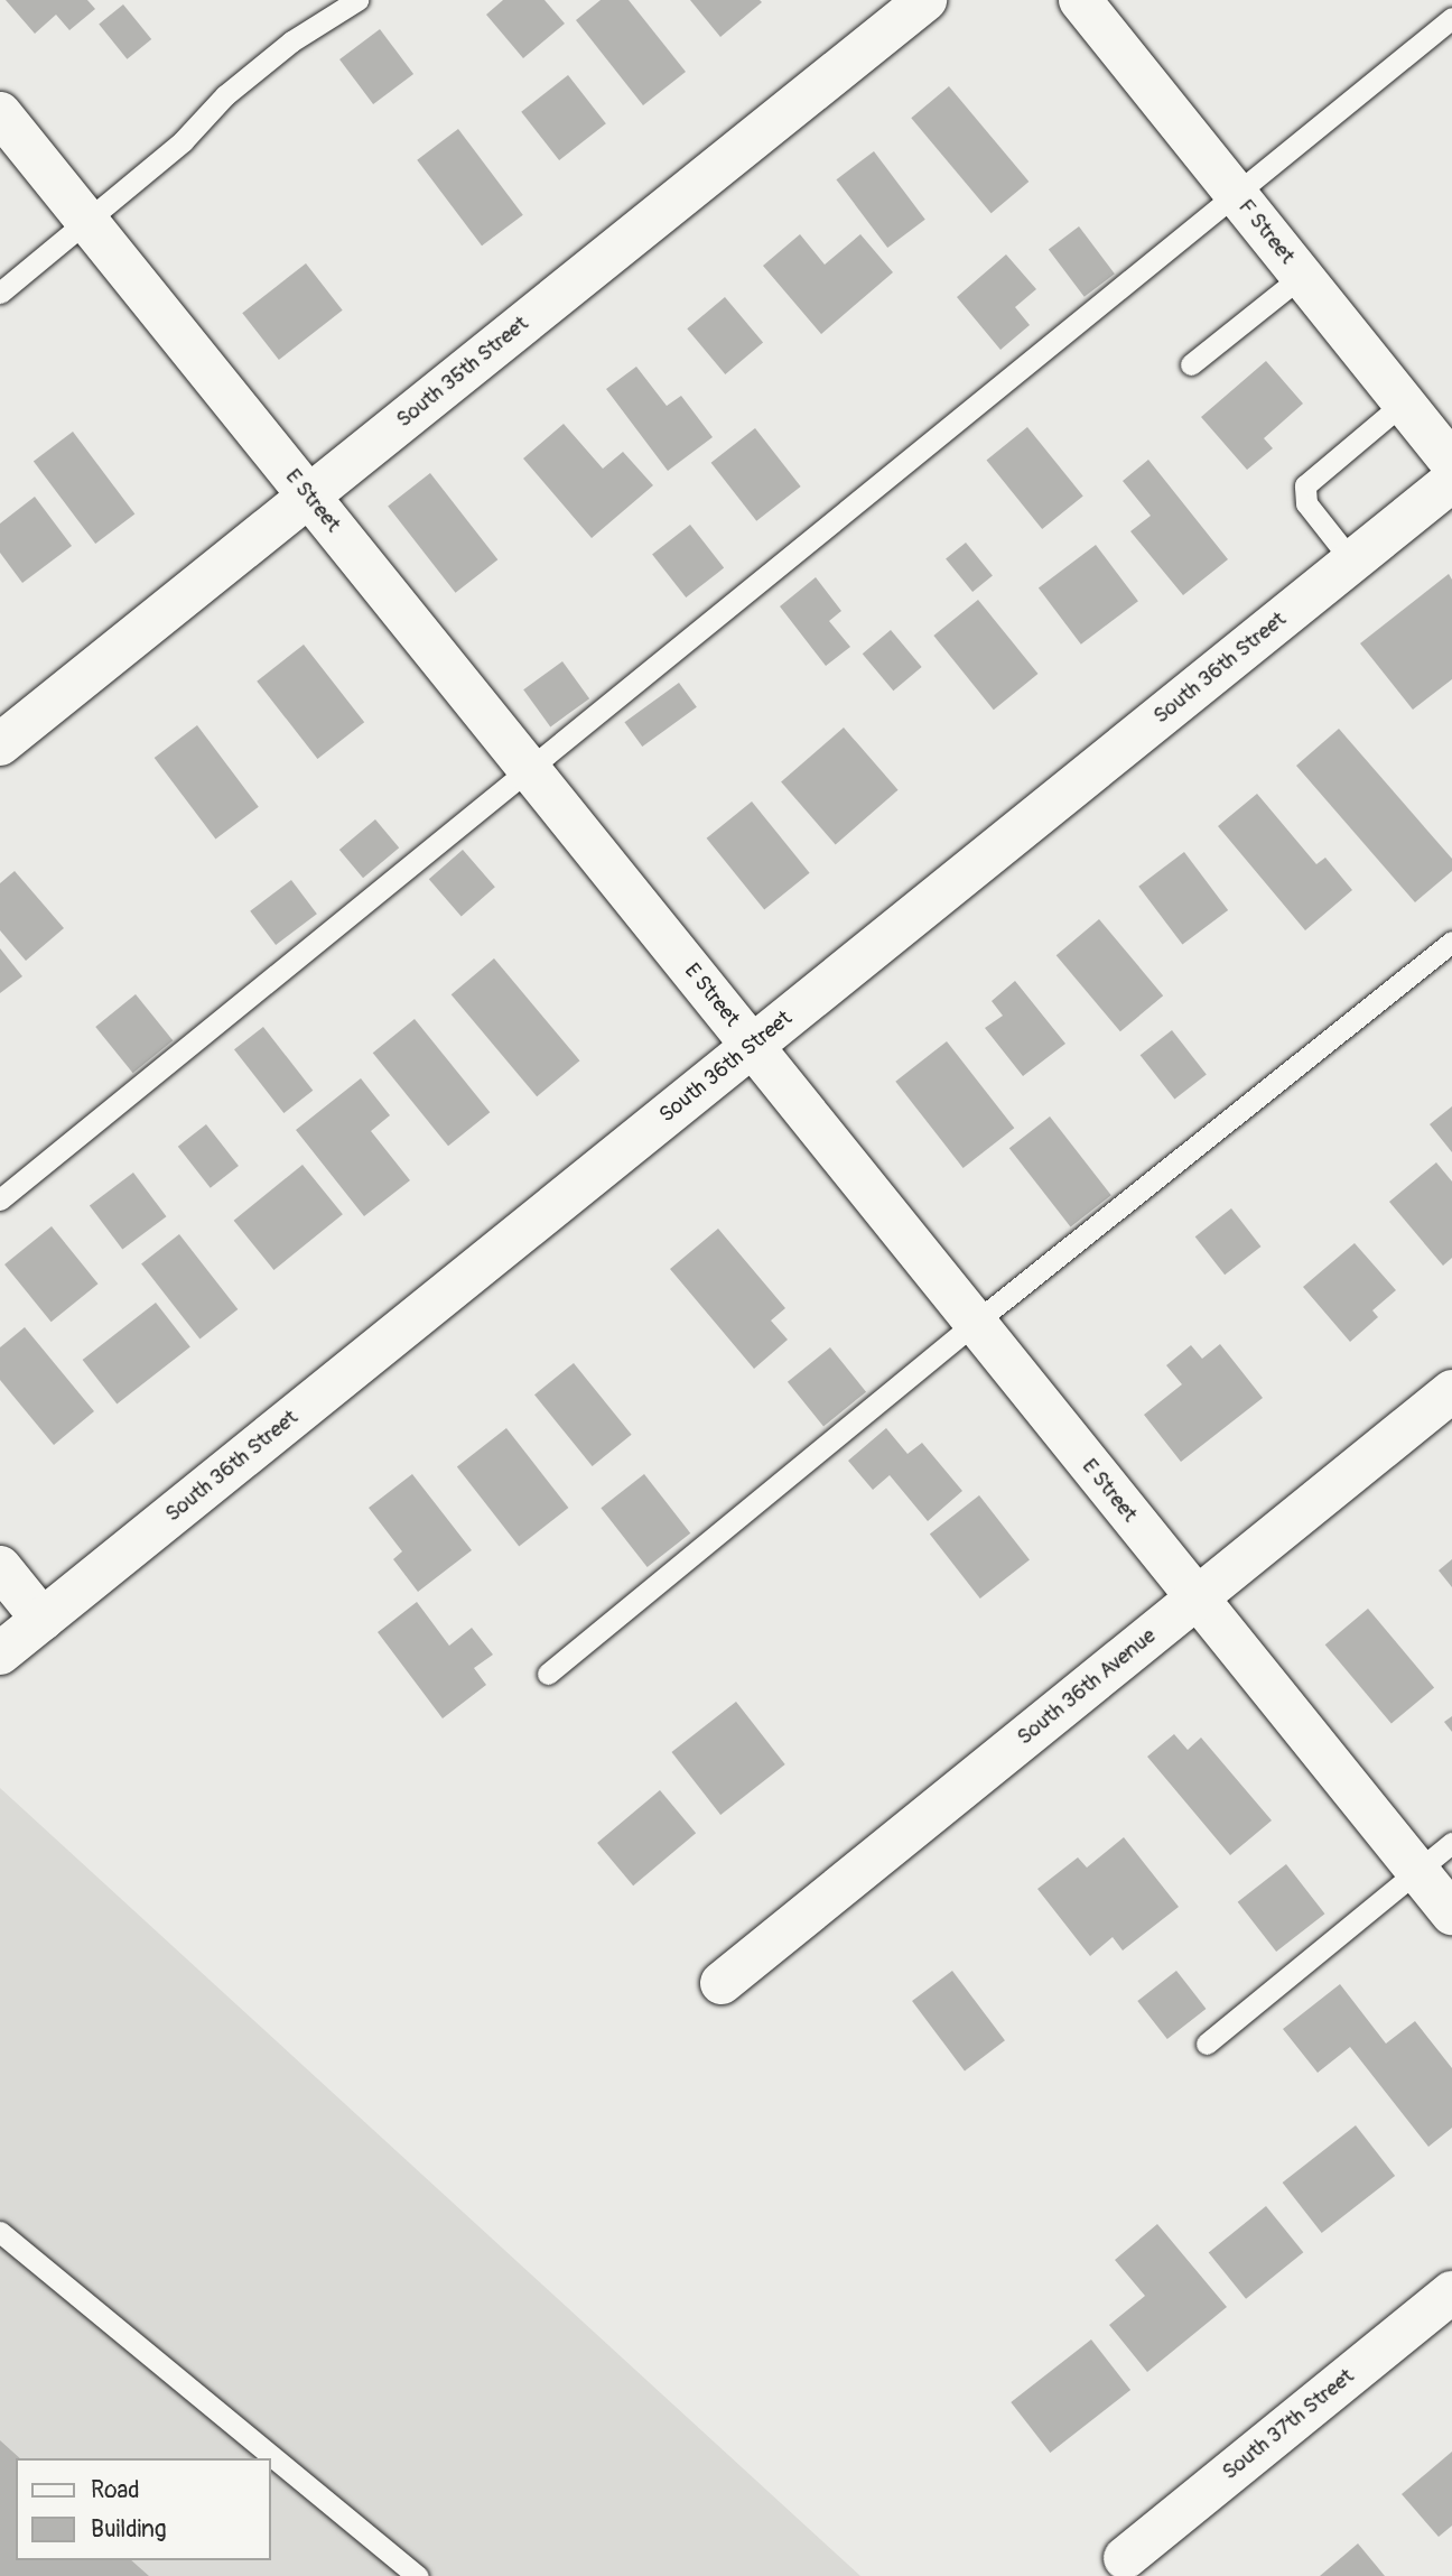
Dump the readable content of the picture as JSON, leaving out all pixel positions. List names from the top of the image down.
{
  "streets": {
    "street": [
      "F Street",
      "South 35th Street",
      "E Street",
      "South 36th Street",
      "South 36th Avenue",
      "South 37th Street"
    ]
  },
  "crossings": [
    ["South 35th Street", "E Street"],
    ["E Street", "South 36th Street"],
    ["E Street", "South 36th Avenue"]
  ],
  "legend": ["Road", "Building"]
}
